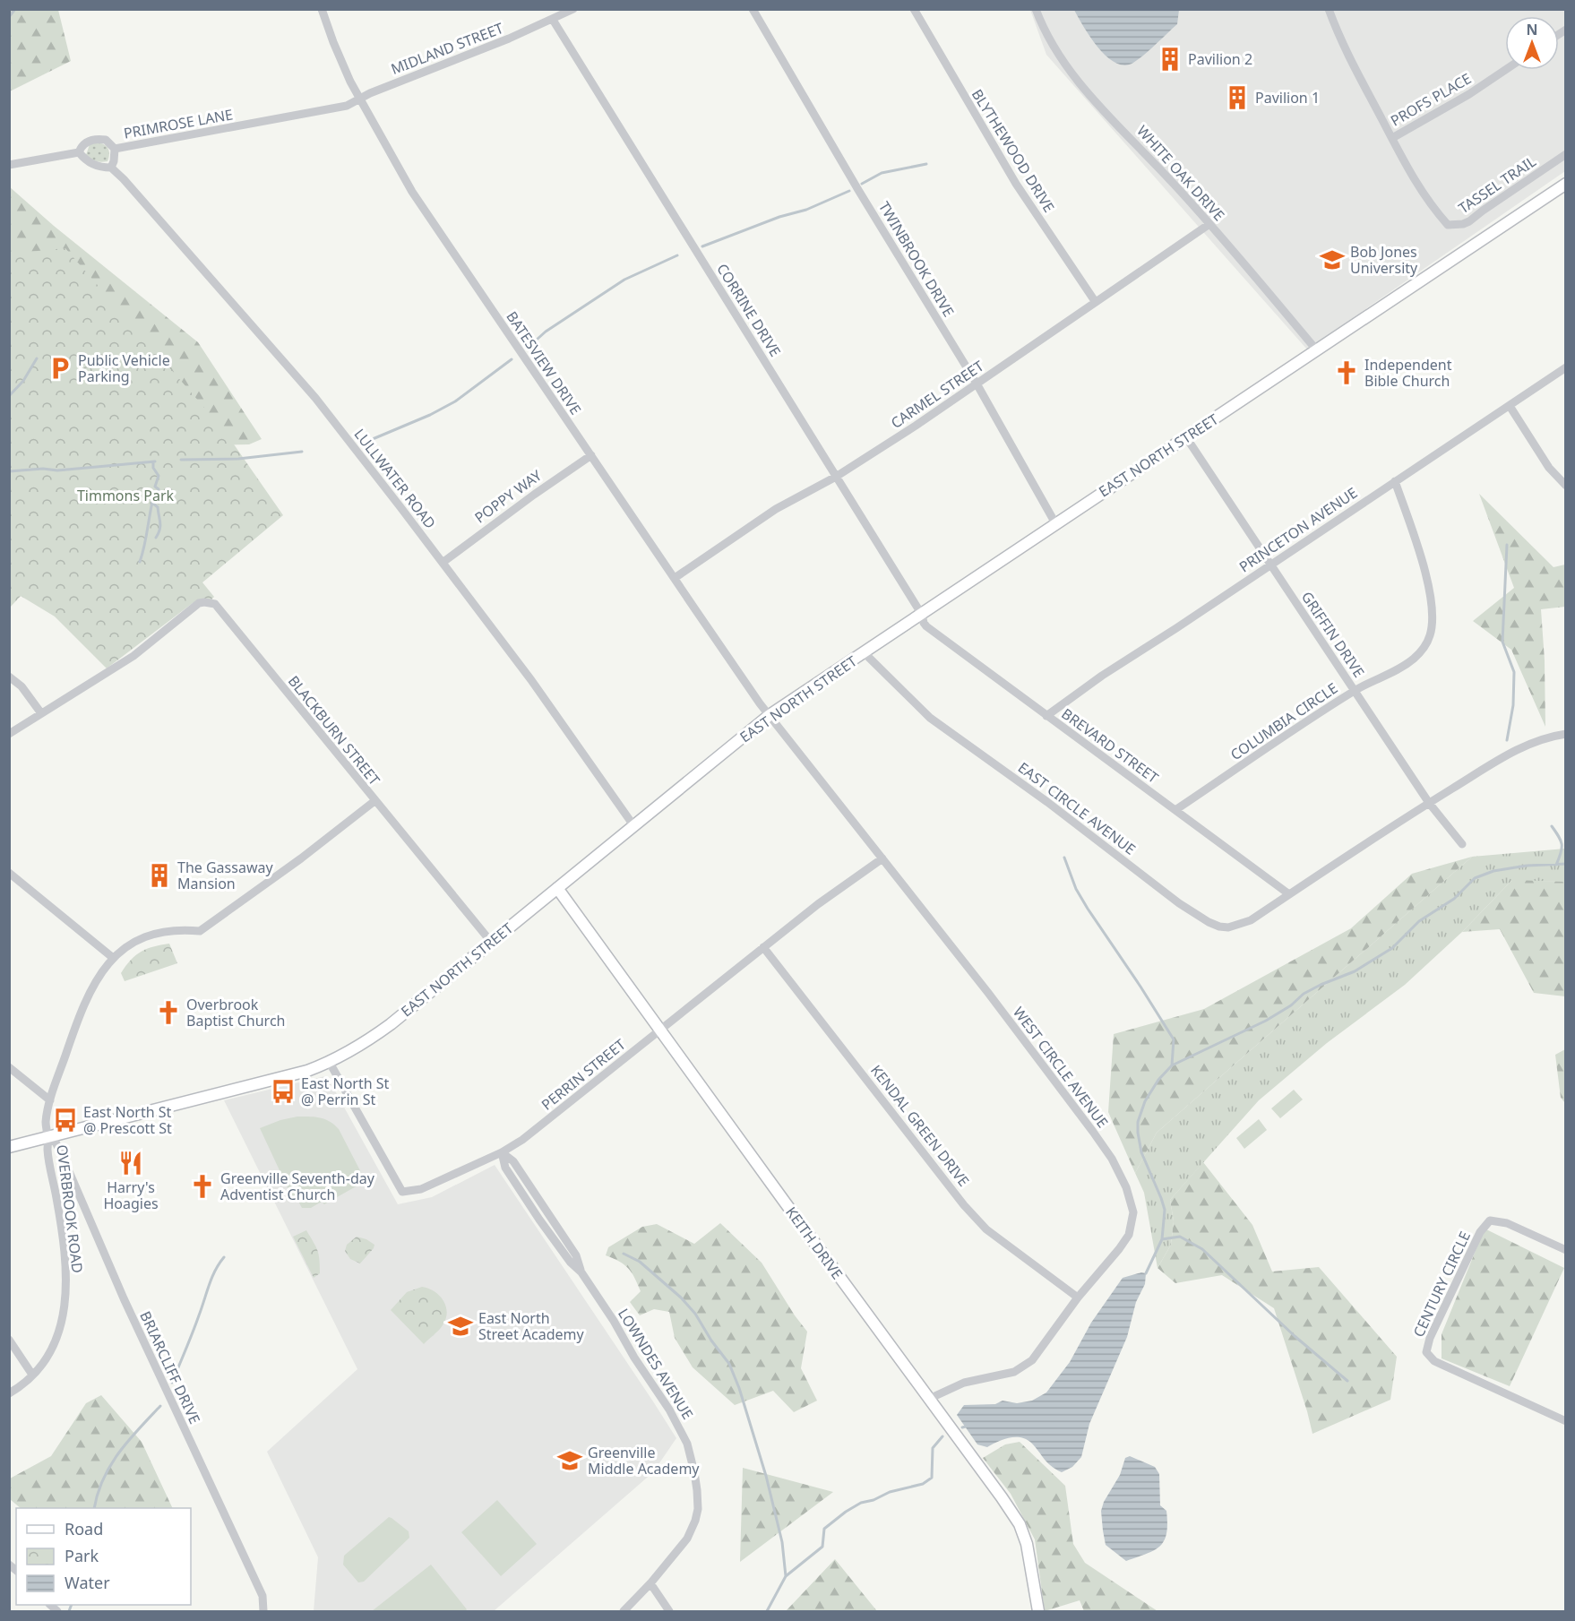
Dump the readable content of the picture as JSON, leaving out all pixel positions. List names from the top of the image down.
{
  "streets": {
    "main road": ["EAST NORTH STREET", "KEITH DRIVE"],
    "street": [
      "MIDLAND STREET",
      "PROFS PLACE",
      "PRIMROSE LANE",
      "BLYTHEWOOD DRIVE",
      "WHITE OAK DRIVE",
      "TASSEL TRAIL",
      "TWINBROOK DRIVE",
      "CORRINE DRIVE",
      "BATESVIEW DRIVE",
      "CARMEL STREET",
      "LULLWATER ROAD",
      "POPPY WAY",
      "PRINCETON AVENUE",
      "GRIFFIN DRIVE",
      "COLUMBIA CIRCLE",
      "BLACKBURN STREET",
      "BREVARD STREET",
      "EAST CIRCLE AVENUE",
      "WEST CIRCLE AVENUE",
      "PERRIN STREET",
      "KENDAL GREEN DRIVE",
      "OVERBROOK ROAD",
      "CENTURY CIRCLE",
      "LOWNDES AVENUE",
      "BRIARCLIFF DRIVE"
    ]
  },
  "crossings": [
    ["MIDLAND STREET", "PRIMROSE LANE"],
    ["MIDLAND STREET", "CORRINE DRIVE"],
    ["MIDLAND STREET", "BATESVIEW DRIVE"],
    ["PROFS PLACE", "TASSEL TRAIL"],
    ["PRIMROSE LANE", "BATESVIEW DRIVE"],
    ["PRIMROSE LANE", "LULLWATER ROAD"],
    ["BLYTHEWOOD DRIVE", "CARMEL STREET"],
    ["WHITE OAK DRIVE", "CARMEL STREET"],
    ["WHITE OAK DRIVE", "EAST NORTH STREET"],
    ["TWINBROOK DRIVE", "CARMEL STREET"],
    ["TWINBROOK DRIVE", "EAST NORTH STREET"],
    ["CORRINE DRIVE", "CARMEL STREET"],
    ["CORRINE DRIVE", "EAST NORTH STREET"],
    ["CORRINE DRIVE", "BREVARD STREET"],
    ["BATESVIEW DRIVE", "CARMEL STREET"],
    ["BATESVIEW DRIVE", "EAST NORTH STREET"],
    ["BATESVIEW DRIVE", "POPPY WAY"],
    ["BATESVIEW DRIVE", "WEST CIRCLE AVENUE"],
    ["EAST NORTH STREET", "LULLWATER ROAD"],
    ["EAST NORTH STREET", "GRIFFIN DRIVE"],
    ["EAST NORTH STREET", "BLACKBURN STREET"],
    ["EAST NORTH STREET", "BREVARD STREET"],
    ["EAST NORTH STREET", "EAST CIRCLE AVENUE"],
    ["EAST NORTH STREET", "WEST CIRCLE AVENUE"],
    ["EAST NORTH STREET", "PERRIN STREET"],
    ["EAST NORTH STREET", "OVERBROOK ROAD"],
    ["EAST NORTH STREET", "KEITH DRIVE"],
    ["EAST NORTH STREET", "BRIARCLIFF DRIVE"],
    ["LULLWATER ROAD", "POPPY WAY"],
    ["PRINCETON AVENUE", "GRIFFIN DRIVE"],
    ["PRINCETON AVENUE", "COLUMBIA CIRCLE"],
    ["PRINCETON AVENUE", "BREVARD STREET"],
    ["GRIFFIN DRIVE", "COLUMBIA CIRCLE"],
    ["GRIFFIN DRIVE", "EAST CIRCLE AVENUE"],
    ["COLUMBIA CIRCLE", "BREVARD STREET"],
    ["BREVARD STREET", "EAST CIRCLE AVENUE"],
    ["WEST CIRCLE AVENUE", "PERRIN STREET"],
    ["WEST CIRCLE AVENUE", "KENDAL GREEN DRIVE"],
    ["WEST CIRCLE AVENUE", "KEITH DRIVE"],
    ["PERRIN STREET", "KENDAL GREEN DRIVE"],
    ["PERRIN STREET", "KEITH DRIVE"],
    ["PERRIN STREET", "LOWNDES AVENUE"],
    ["OVERBROOK ROAD", "BRIARCLIFF DRIVE"]
  ],
  "parks": ["Timmons Park"],
  "places": {
    "building": ["Pavilion 2", "Pavilion 1", "The Gassaway Mansion"],
    "school or university": ["Bob Jones University", "East North Street Academy", "Greenville Middle Academy"],
    "parking": ["Public Vehicle Parking"],
    "church": ["Independent Bible Church", "Overbrook Baptist Church", "Greenville Seventh-day Adventist Church"],
    "bus stop": ["East North St @ Perrin St", "East North St @ Prescott St"],
    "restaurant": ["Harry's Hoagies"]
  },
  "legend": ["Road", "Park", "Water"],
  "north": "top"
}
